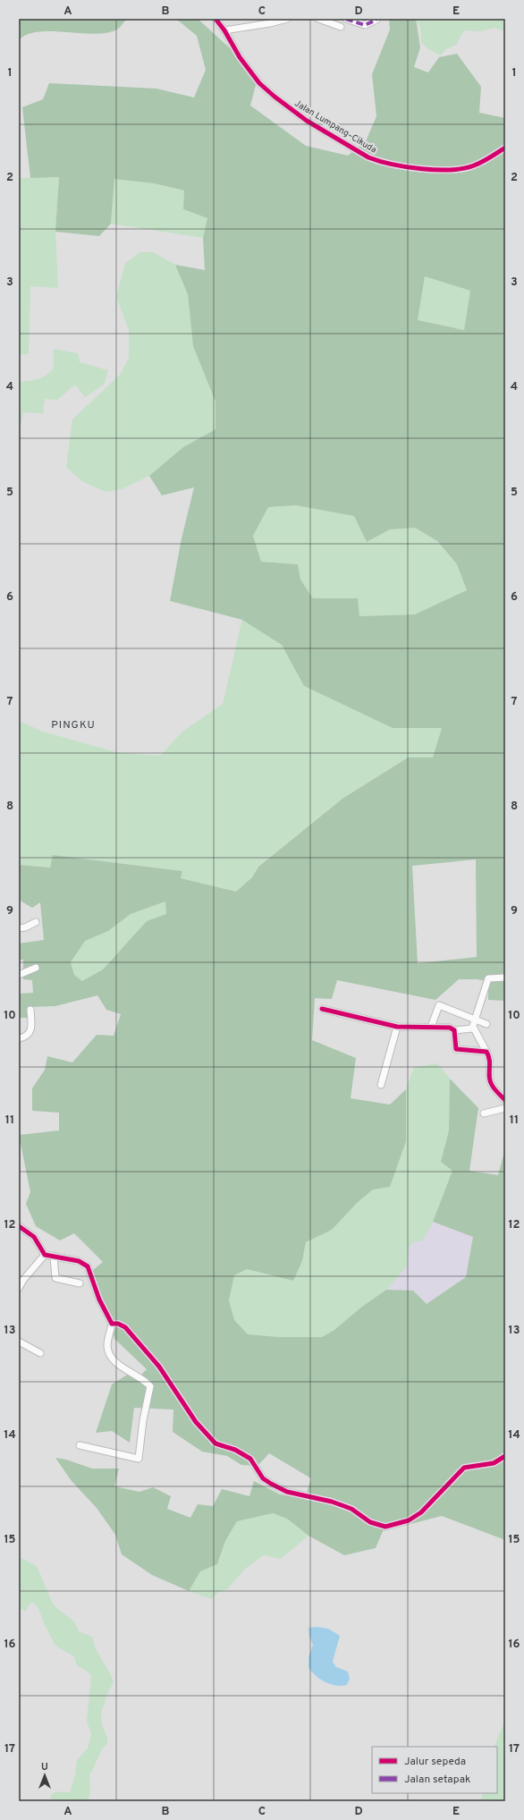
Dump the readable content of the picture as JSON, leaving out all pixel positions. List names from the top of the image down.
{
  "streets": {
    "street": ["Jalan Lumpang–Cikuda"]
  },
  "districts": ["PINGKU"],
  "legend": ["Jalur sepeda", "Jalan setapak"],
  "north": "top",
  "grid": {
    "columns": [
      "A",
      "B",
      "C",
      "D",
      "E"
    ],
    "rows": [
      "1",
      "2",
      "3",
      "4",
      "5",
      "6",
      "7",
      "8",
      "9",
      "10",
      "11",
      "12",
      "13",
      "14",
      "15",
      "16",
      "17"
    ]
  }
}
